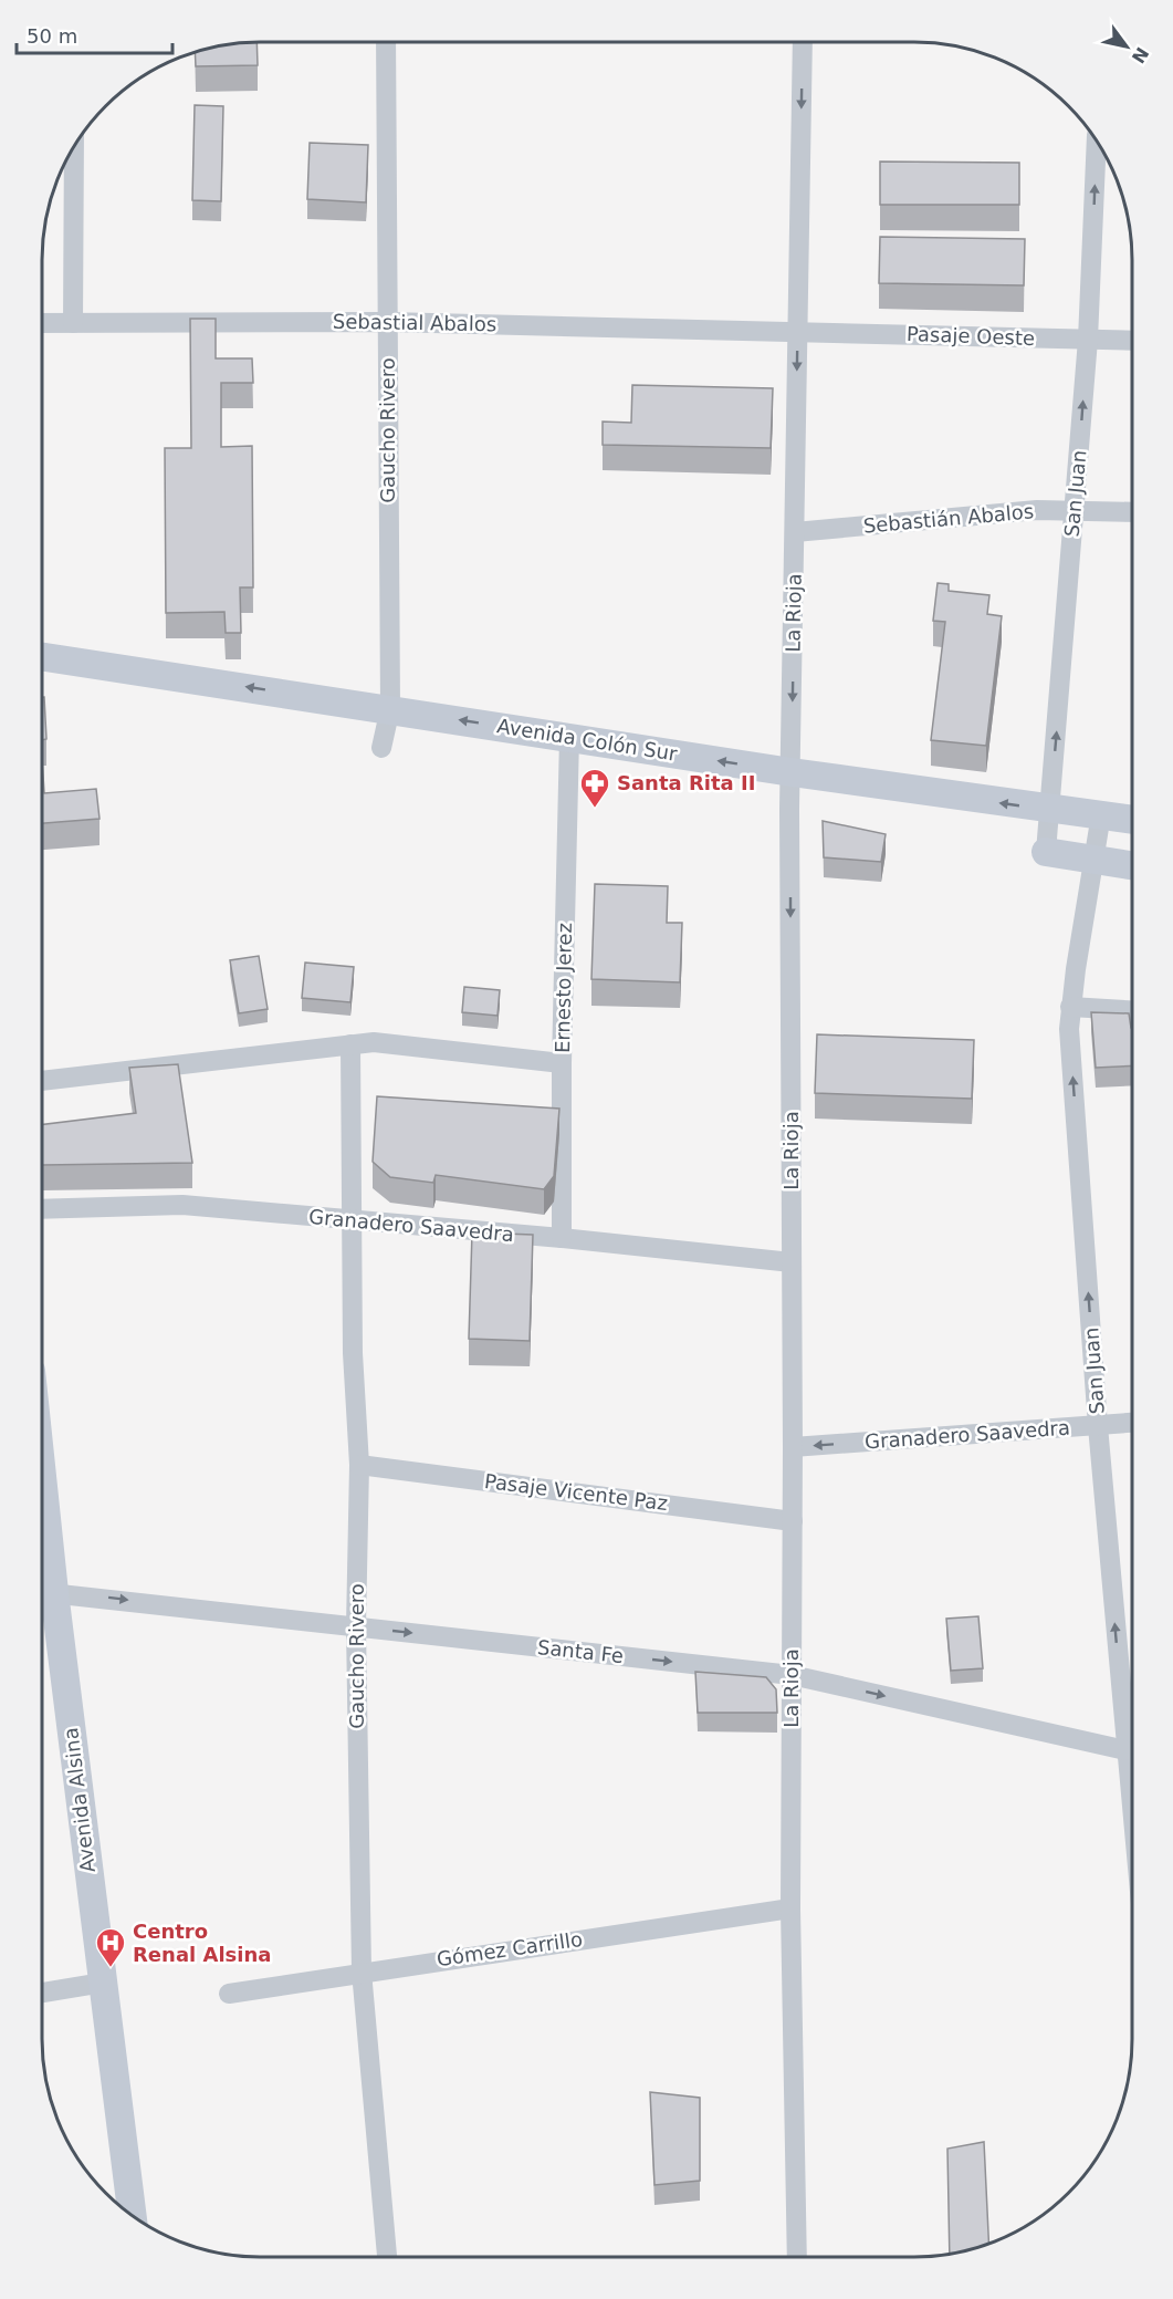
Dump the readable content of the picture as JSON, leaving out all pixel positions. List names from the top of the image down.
{
  "streets": {
    "main road": ["Avenida Colón Sur", "Avenida Alsina"],
    "street": [
      "Sebastial Abalos",
      "Pasaje Oeste",
      "Gaucho Rivero",
      "San Juan",
      "Sebastián Abalos",
      "La Rioja",
      "Ernesto Jerez",
      "Granadero Saavedra",
      "Pasaje Vicente Paz",
      "Santa Fe",
      "Gómez Carrillo"
    ]
  },
  "crossings": [
    ["Sebastial Abalos", "Pasaje Oeste"],
    ["Sebastial Abalos", "Gaucho Rivero"],
    ["Sebastial Abalos", "La Rioja"],
    ["Pasaje Oeste", "San Juan"],
    ["Pasaje Oeste", "La Rioja"],
    ["Gaucho Rivero", "Avenida Colón Sur"],
    ["Gaucho Rivero", "Granadero Saavedra"],
    ["Gaucho Rivero", "Pasaje Vicente Paz"],
    ["Gaucho Rivero", "Santa Fe"],
    ["Gaucho Rivero", "Gómez Carrillo"],
    ["San Juan", "Sebastián Abalos"],
    ["San Juan", "Avenida Colón Sur"],
    ["San Juan", "Granadero Saavedra"],
    ["San Juan", "Santa Fe"],
    ["Sebastián Abalos", "La Rioja"],
    ["La Rioja", "Avenida Colón Sur"],
    ["La Rioja", "Granadero Saavedra"],
    ["La Rioja", "Pasaje Vicente Paz"],
    ["La Rioja", "Santa Fe"],
    ["La Rioja", "Gómez Carrillo"],
    ["Avenida Colón Sur", "Ernesto Jerez"],
    ["Ernesto Jerez", "Granadero Saavedra"],
    ["Santa Fe", "Avenida Alsina"]
  ],
  "one_way": [
    "San Juan",
    "La Rioja",
    "Avenida Colón Sur",
    "Santa Fe"
  ],
  "places": {
    "pharmacy": ["Santa Rita II"],
    "hospital": ["Centro Renal Alsina"]
  },
  "scale_bar": "50 m",
  "north": "bottom right"
}
